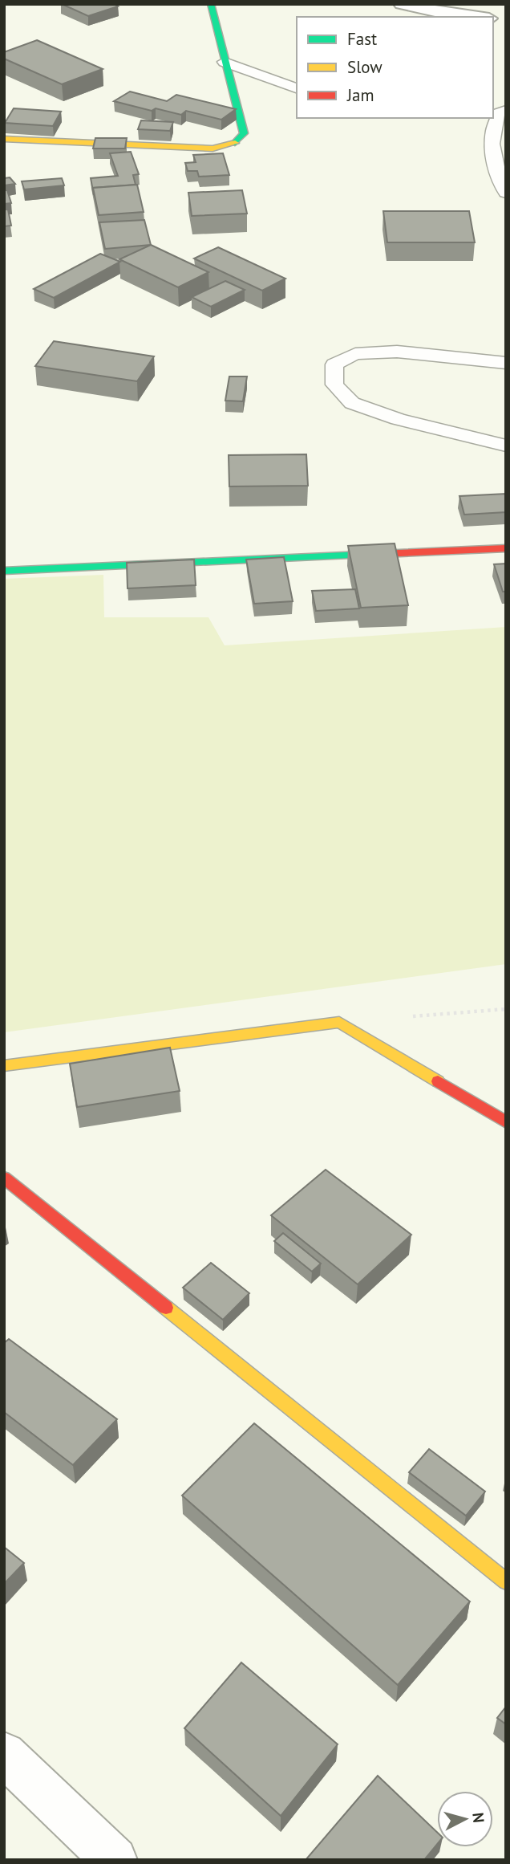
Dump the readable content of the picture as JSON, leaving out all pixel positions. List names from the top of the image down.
{
  "legend": ["Fast", "Slow", "Jam"],
  "north": "right"
}
